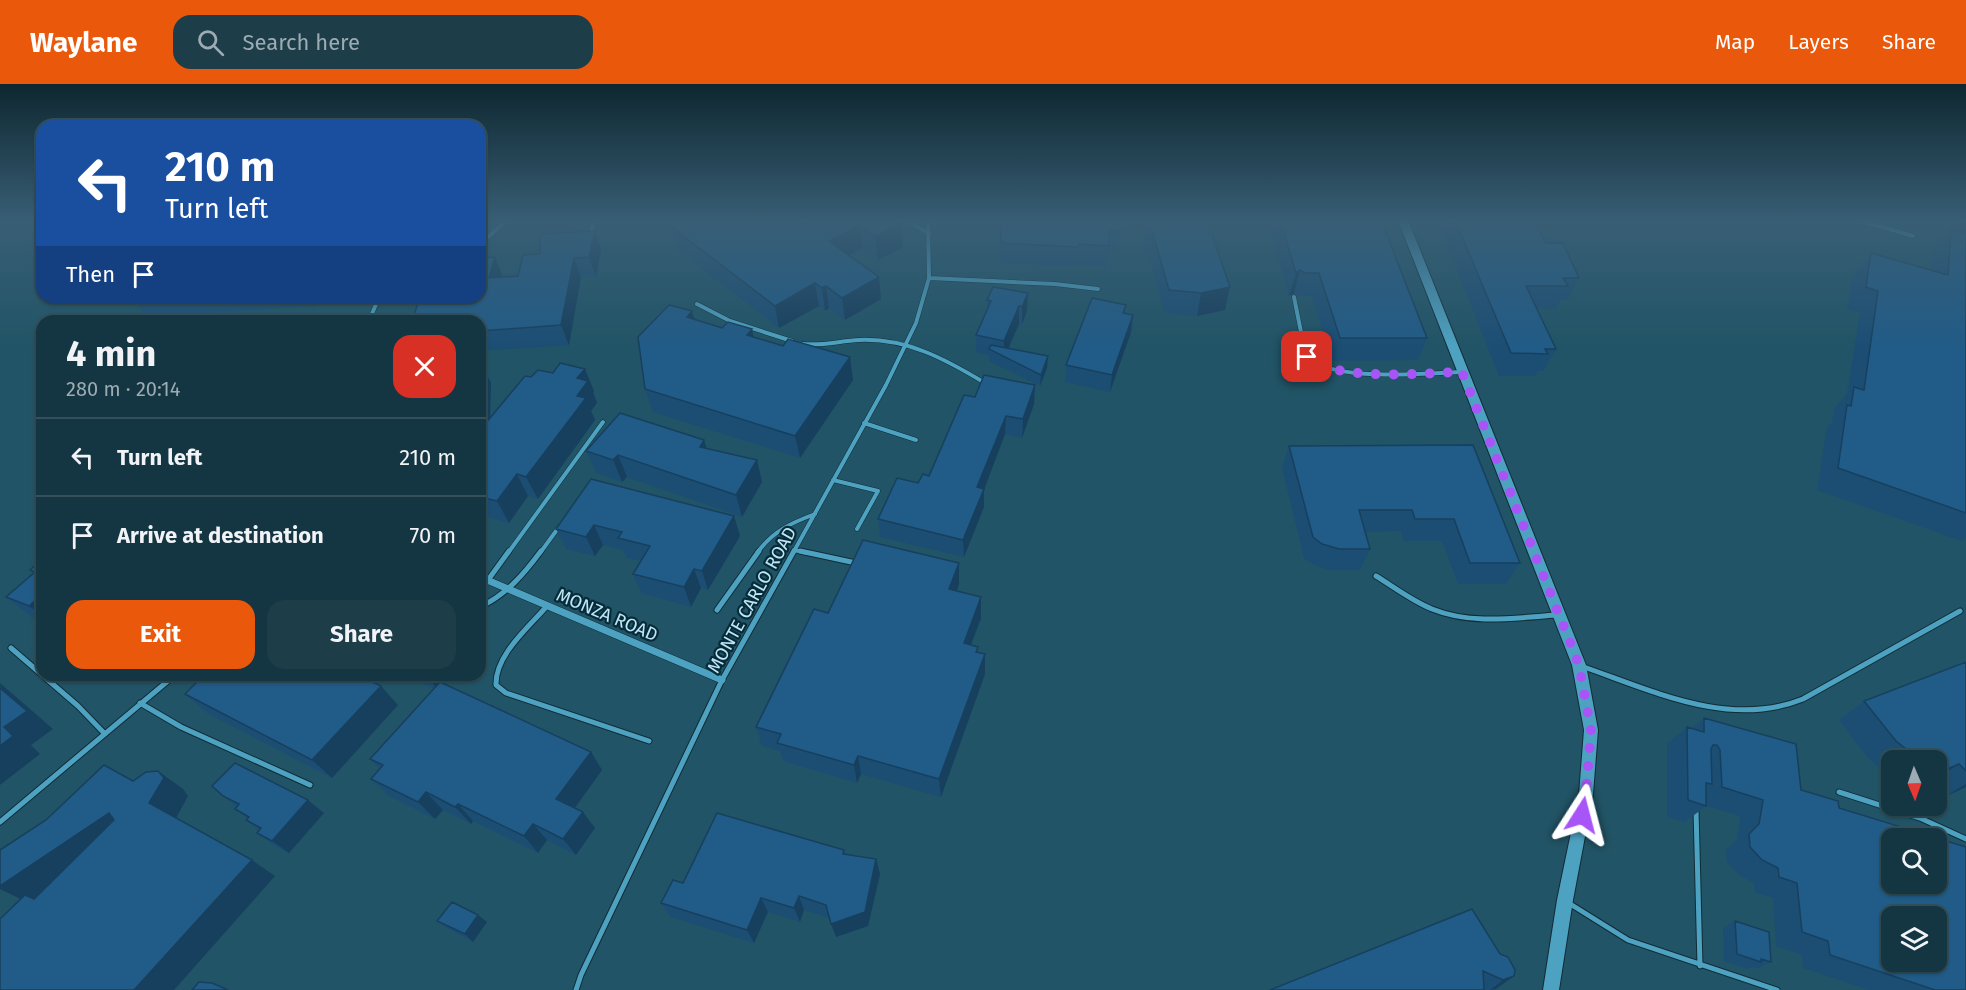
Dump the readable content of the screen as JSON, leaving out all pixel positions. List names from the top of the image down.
{
  "streets": {
    "street": ["MONZA ROAD"],
    "lane": ["MONTE CARLO ROAD"]
  },
  "crossings": [
    ["MONTE CARLO ROAD", "MONZA ROAD"]
  ],
  "north": "bottom",
  "page": {
    "header": "Waylane",
    "search": "Search here",
    "nav": ["Map", "Layers", "Share"],
    "turn": ["210 m", "Turn left"],
    "then": "Then",
    "heading": ["4 min", "280 m · 20:14"],
    "list": [
      {
        "name": "Turn left",
        "value": "210 m"
      },
      {
        "name": "Arrive at destination",
        "value": "70 m"
      }
    ],
    "buttons": ["Exit", "Share"]
  }
}
